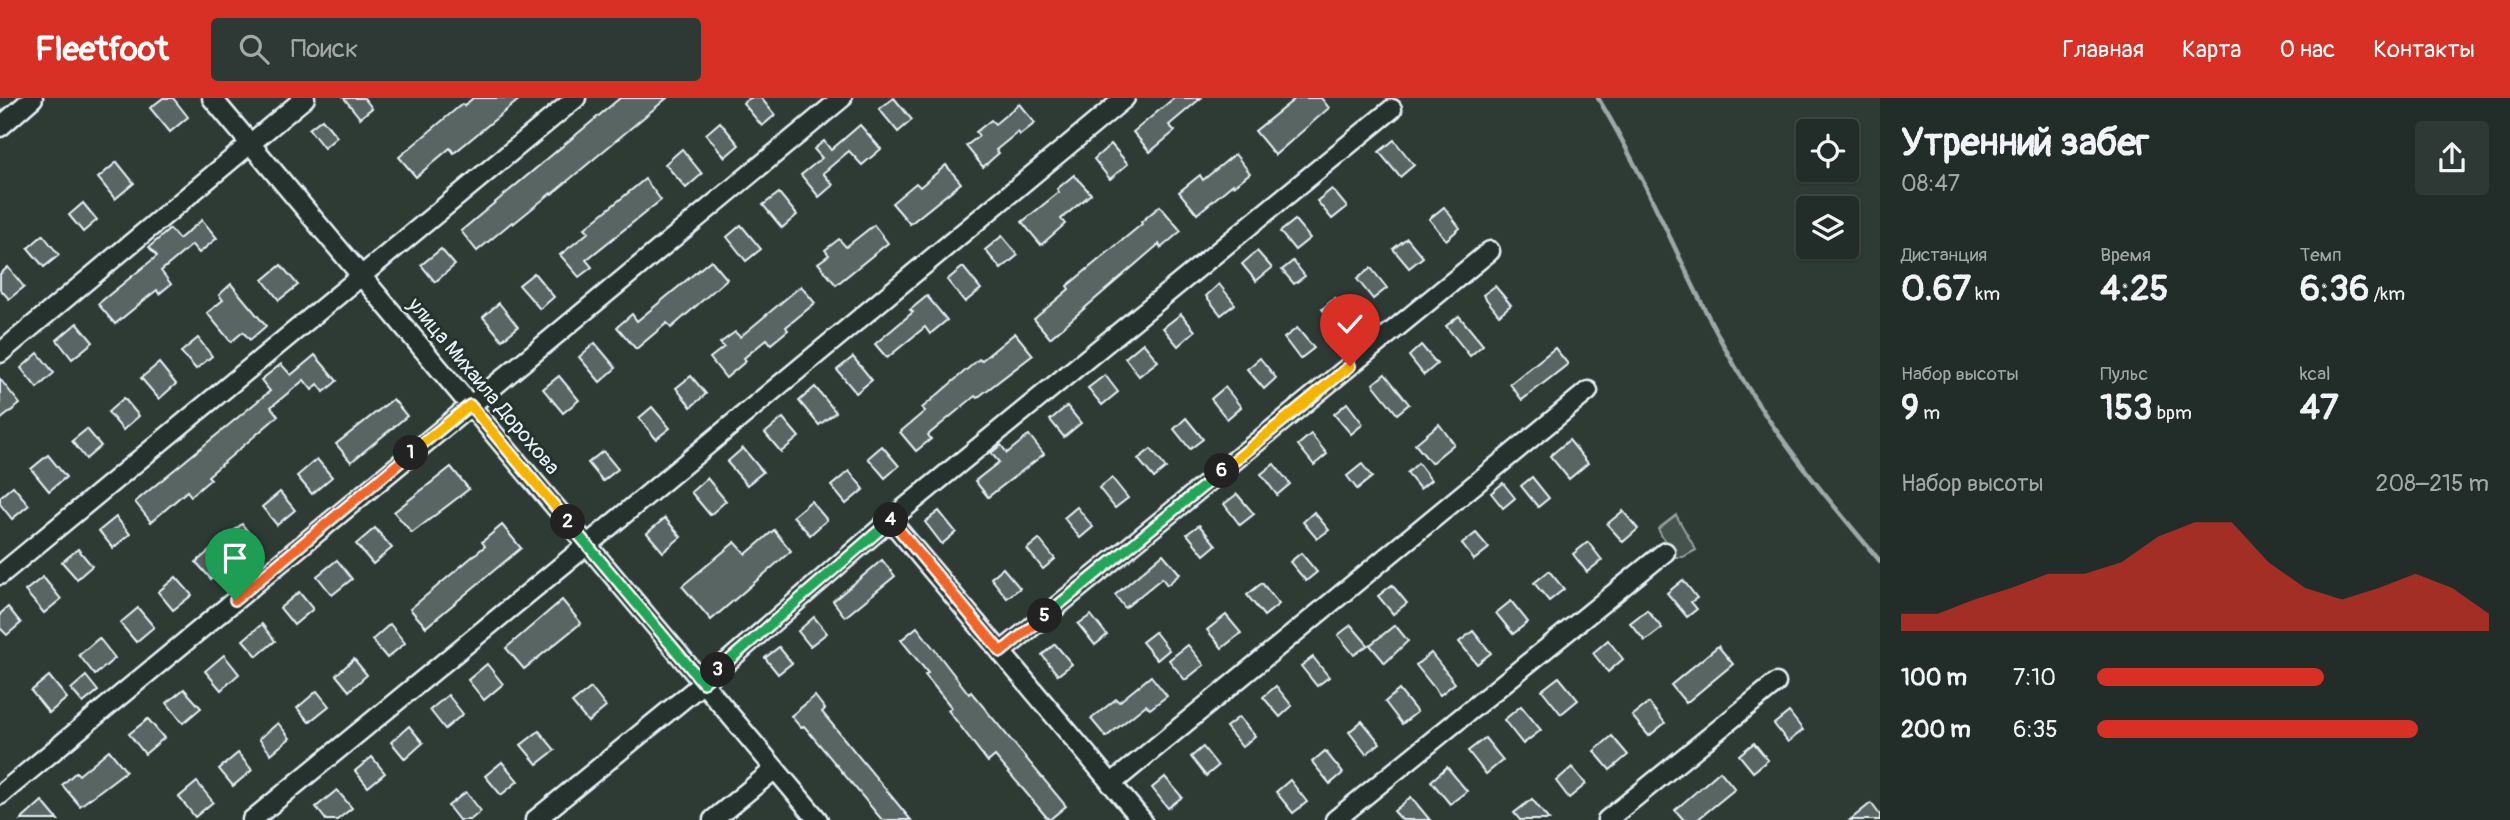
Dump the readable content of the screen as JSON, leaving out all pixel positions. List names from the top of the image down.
{
  "streets": {
    "street": ["улица Михаила Дорохова"]
  },
  "page": {
    "header": "Fleetfoot",
    "search": "Поиск",
    "nav": [
      "Главная",
      "Карта",
      "О нас",
      "Контакты"
    ],
    "heading": ["Утренний забег", "08:47"],
    "stats": [
      ["Дистанция", "0.67 km"],
      ["Время", "4:25"],
      ["Темп", "6:36 /km"],
      ["Набор высоты", "9 m"],
      ["Пульс", "153 bpm"],
      ["kcal", "47"]
    ],
    "pins": [
      "1",
      "6",
      "4",
      "2",
      "5",
      "3"
    ],
    "chart": ["Набор высоты", "208–215 m"],
    "list": [
      {
        "name": "100 m",
        "note": "7:10"
      },
      {
        "name": "200 m",
        "note": "6:35"
      }
    ]
  }
}
